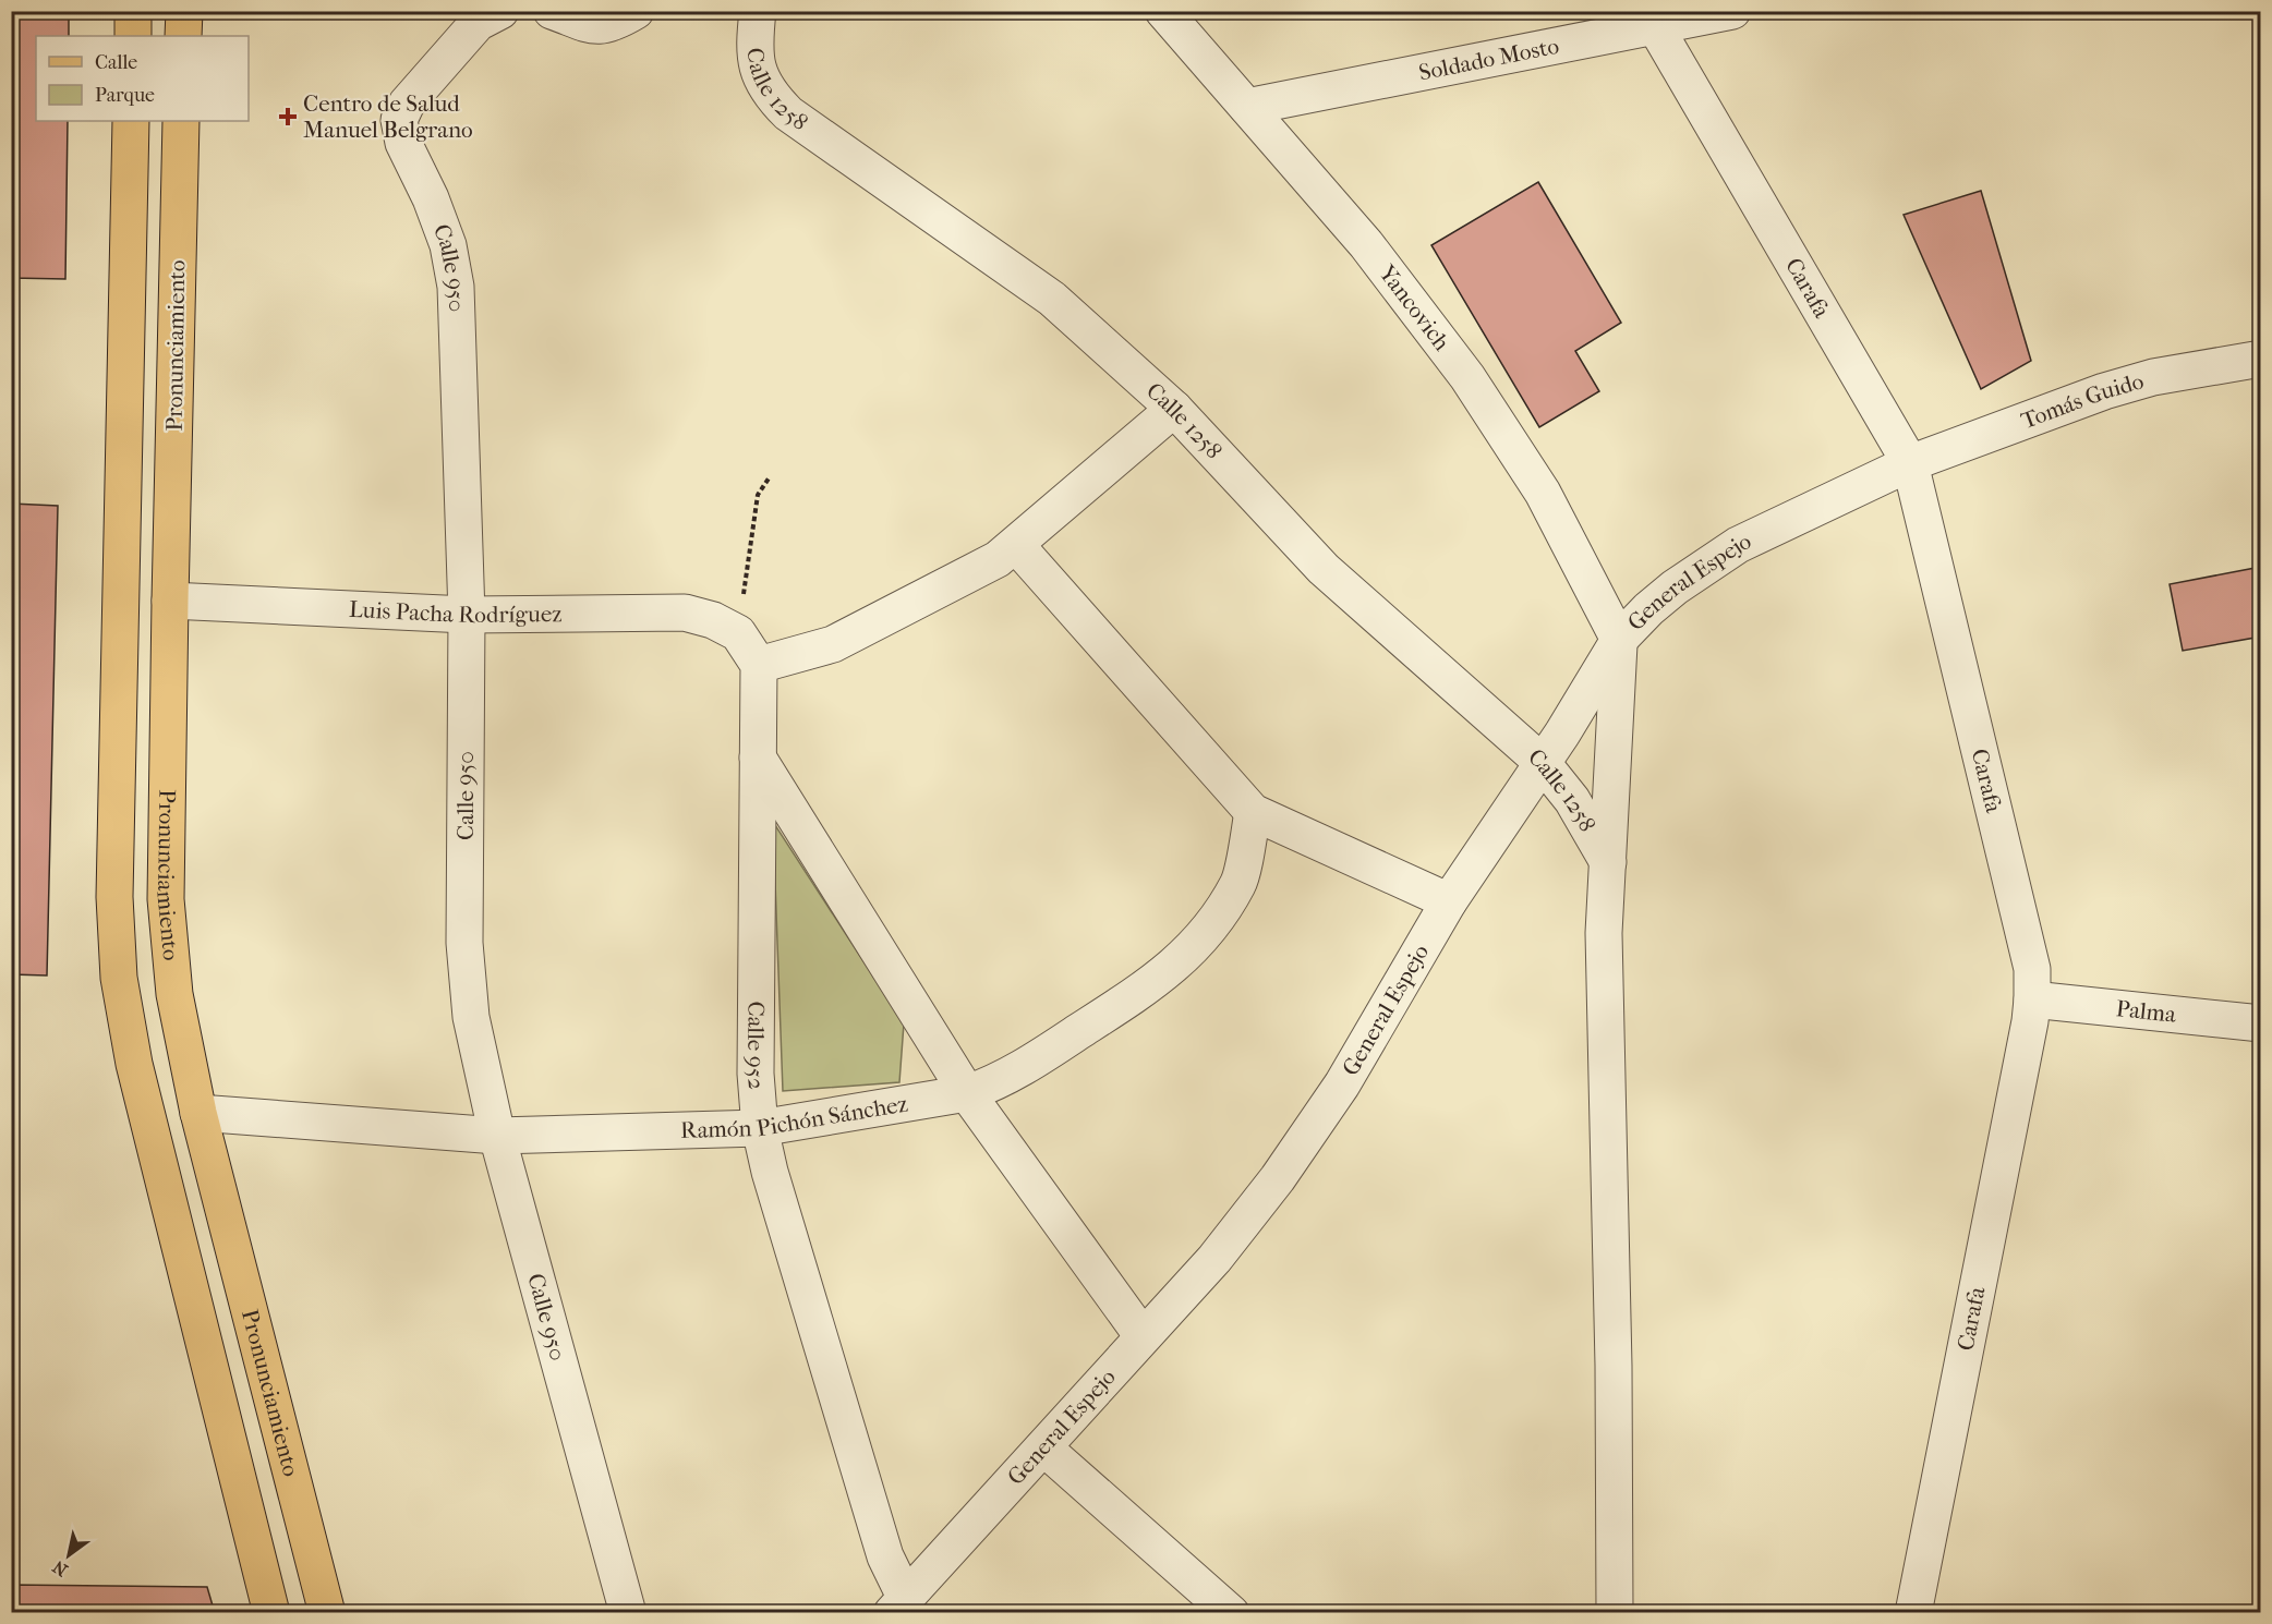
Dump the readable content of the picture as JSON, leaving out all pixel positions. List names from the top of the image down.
{
  "streets": {
    "main road": ["Pronunciamiento"],
    "street": [
      "Soldado Mosto",
      "Calle 1258",
      "Calle 950",
      "Carafa",
      "Yancovich",
      "Tomás Guido",
      "General Espejo",
      "Luis Pacha Rodríguez",
      "Palma",
      "Calle 952",
      "Ramón Pichón Sánchez"
    ]
  },
  "crossings": [
    ["Soldado Mosto", "Carafa"],
    ["Soldado Mosto", "Yancovich"],
    ["Calle 1258", "General Espejo"],
    ["Calle 950", "Luis Pacha Rodríguez"],
    ["Calle 950", "Ramón Pichón Sánchez"],
    ["Carafa", "Tomás Guido"],
    ["Carafa", "General Espejo"],
    ["Carafa", "Palma"],
    ["Yancovich", "General Espejo"],
    ["Pronunciamiento", "Luis Pacha Rodríguez"],
    ["Pronunciamiento", "Ramón Pichón Sánchez"],
    ["Tomás Guido", "General Espejo"],
    ["General Espejo", "Calle 952"],
    ["Calle 952", "Ramón Pichón Sánchez"]
  ],
  "places": {
    "health": ["Centro de Salud Manuel Belgrano"]
  },
  "legend": ["Calle", "Parque"],
  "north": "bottom left"
}
